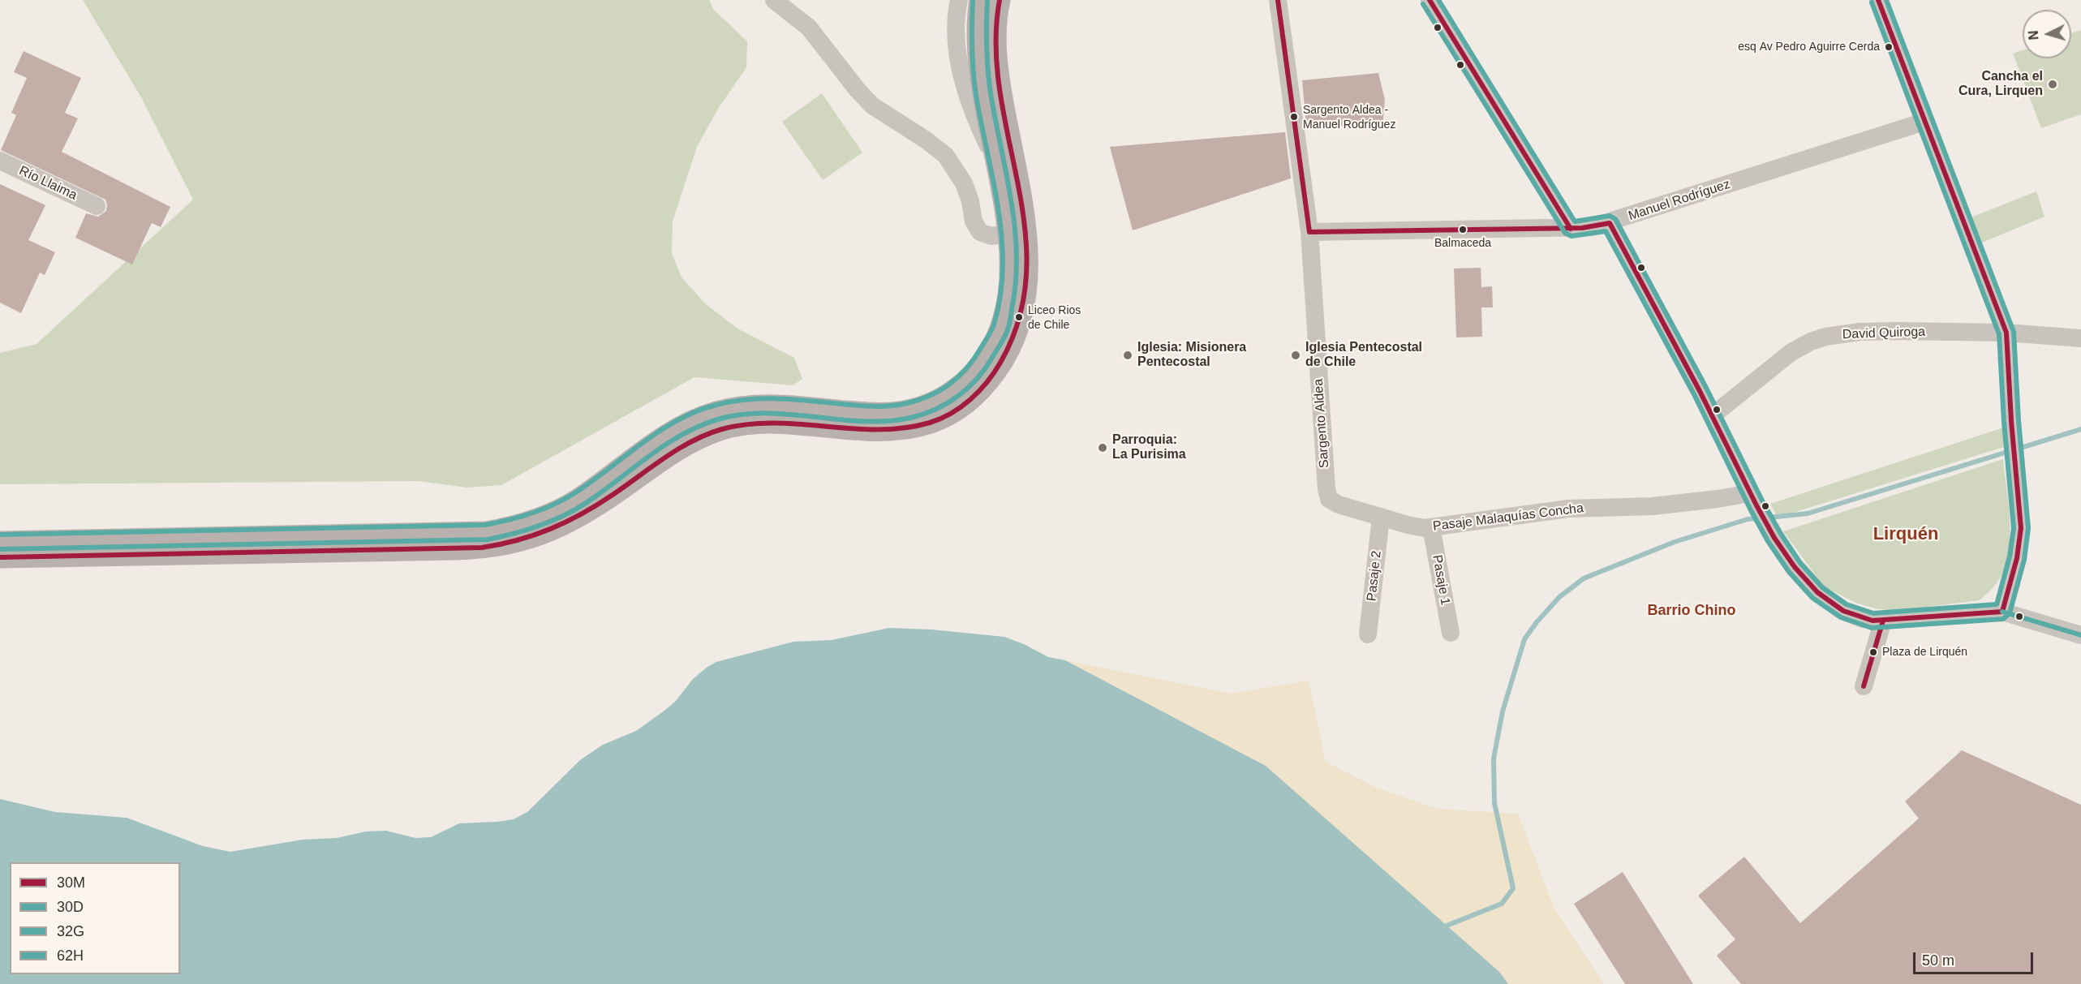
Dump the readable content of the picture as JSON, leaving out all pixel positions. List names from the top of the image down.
{
  "streets": {
    "street": [
      "Río Llaima",
      "Manuel Rodríguez",
      "David Quiroga",
      "Sargento Aldea",
      "Pasaje Malaquías Concha",
      "Pasaje 2",
      "Pasaje 1"
    ]
  },
  "crossings": [
    ["Manuel Rodríguez", "Sargento Aldea"],
    ["Sargento Aldea", "Pasaje Malaquías Concha"],
    ["Pasaje Malaquías Concha", "Pasaje 2"],
    ["Pasaje Malaquías Concha", "Pasaje 1"]
  ],
  "districts": ["Lirquén", "Barrio Chino"],
  "places": [
    "esq Av Pedro Aguirre Cerda",
    "Cancha el Cura, Lirquen",
    "Sargento Aldea - Manuel Rodríguez",
    "Balmaceda",
    "Liceo Rios de Chile",
    "Iglesia: Misionera Pentecostal",
    "Iglesia Pentecostal de Chile",
    "Parroquia: La Purisima",
    "Plaza de Lirquén"
  ],
  "lines": [
    "transit line 30M",
    "transit line 30D",
    "transit line 32G",
    "transit line 62H"
  ],
  "legend": [
    "30M",
    "30D",
    "32G",
    "62H"
  ],
  "scale_bar": "50 m",
  "north": "left"
}
